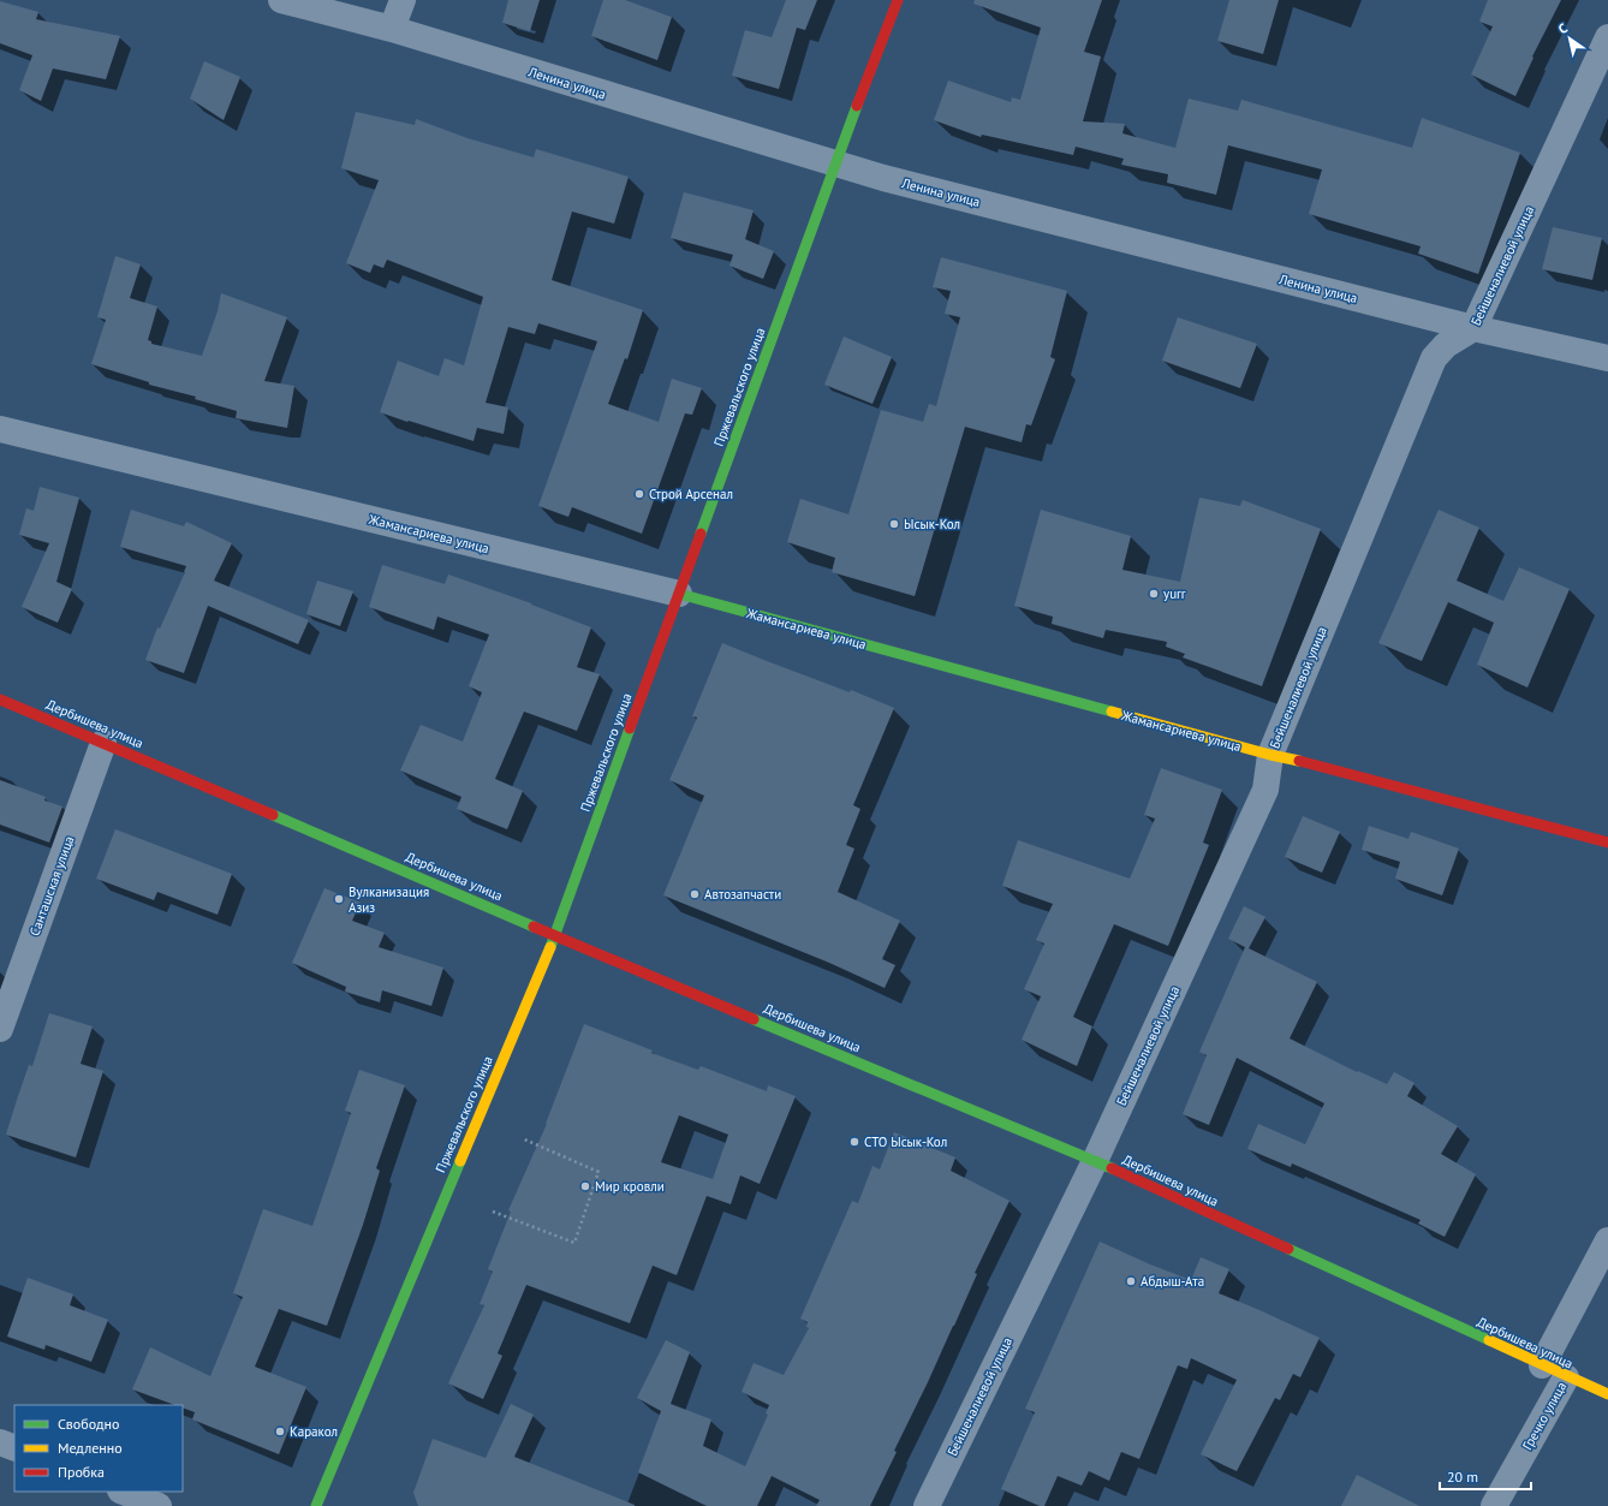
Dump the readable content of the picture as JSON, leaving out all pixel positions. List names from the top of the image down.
{
  "streets": {
    "main road": ["Пржевальского улица", "Жамансариева улица", "Дербишева улица"],
    "street": [
      "Ленина улица",
      "Бейшеналиевой улица",
      "Санташская улица",
      "Гречко улица"
    ]
  },
  "crossings": [
    ["Ленина улица", "Бейшеналиевой улица"],
    ["Ленина улица", "Пржевальского улица"],
    ["Бейшеналиевой улица", "Жамансариева улица"],
    ["Бейшеналиевой улица", "Дербишева улица"],
    ["Пржевальского улица", "Жамансариева улица"],
    ["Пржевальского улица", "Дербишева улица"],
    ["Дербишева улица", "Санташская улица"],
    ["Дербишева улица", "Гречко улица"]
  ],
  "places": [
    "Строй Арсенал",
    "Ысык-Кол",
    "yurr",
    "Автозапчасти",
    "Вулканизация Азиз",
    "СТО Ысык-Кол",
    "Мир кровли",
    "Абдыш-Ата",
    "Каракол"
  ],
  "legend": ["Свободно", "Медленно", "Пробка"],
  "scale_bar": "20 m",
  "north": "top left"
}
